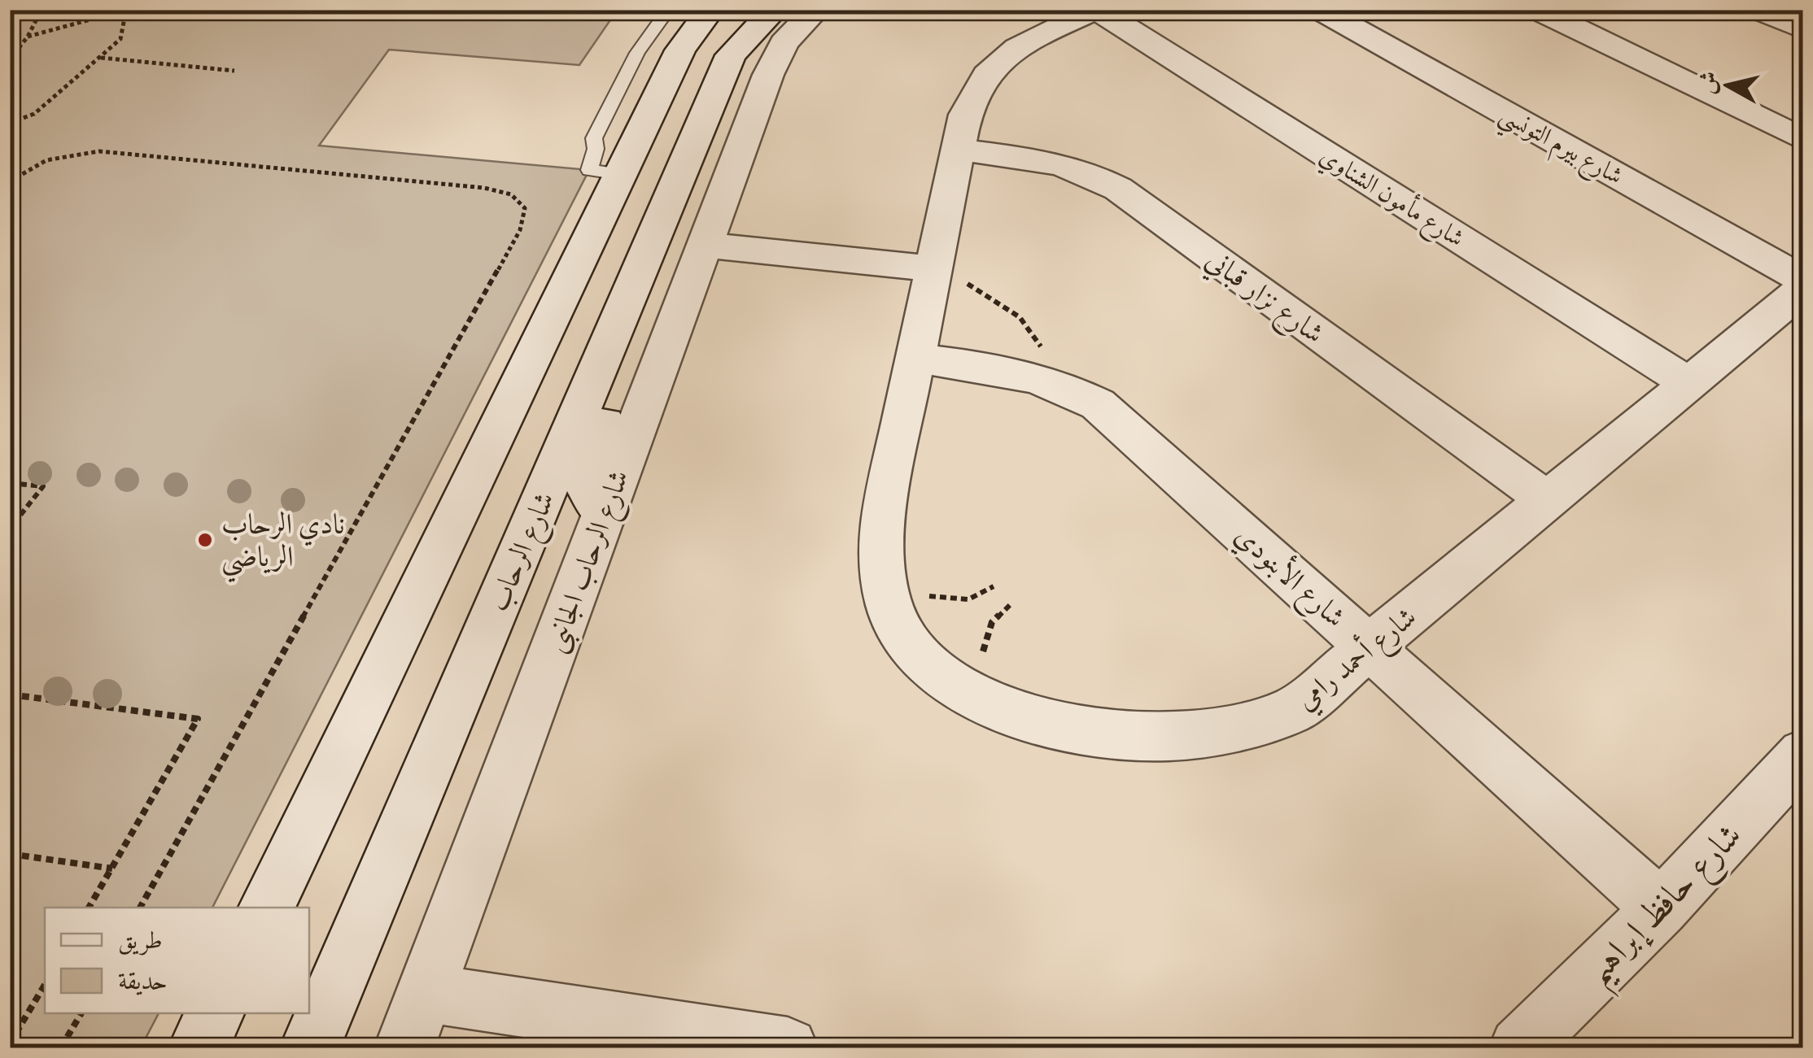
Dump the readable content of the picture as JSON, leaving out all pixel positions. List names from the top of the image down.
{
  "streets": {
    "street": [
      "شارع بيرم التونسي",
      "شارع مأمون الشناوي",
      "شارع نزار قباني",
      "شارع الرحاب",
      "شارع الرحاب الجانبى",
      "شارع الأبنودي",
      "شارع أحمد رامي",
      "شارع حافظ إبراهيم"
    ]
  },
  "crossings": [
    ["شارع مأمون الشناوي", "شارع أحمد رامي"],
    ["شارع نزار قباني", "شارع أحمد رامي"],
    ["شارع الرحاب", "شارع الرحاب الجانبى"],
    ["شارع الأبنودي", "شارع أحمد رامي"],
    ["شارع الأبنودي", "شارع حافظ إبراهيم"]
  ],
  "places": ["نادي الرحاب الرياضي"],
  "legend": ["طريق", "حديقة"],
  "north": "left"
}
